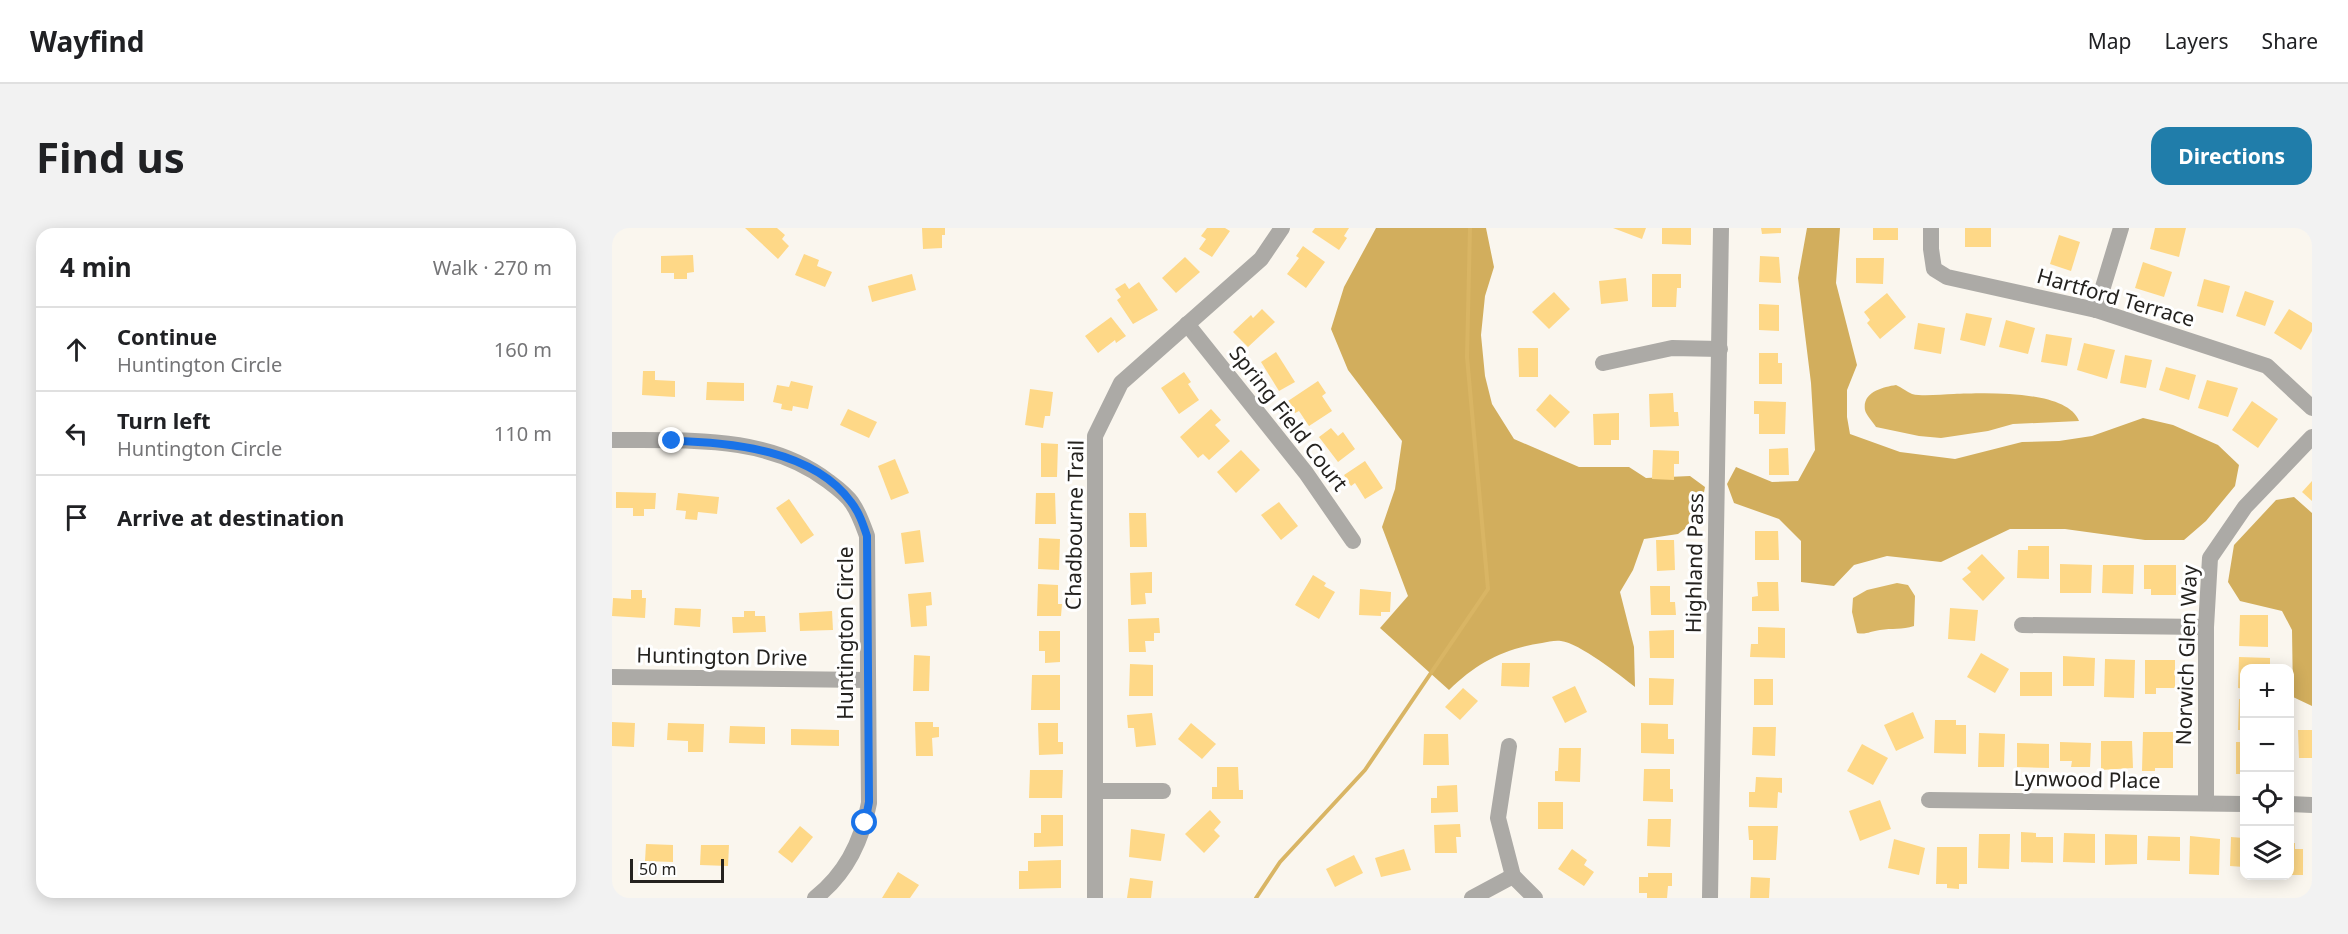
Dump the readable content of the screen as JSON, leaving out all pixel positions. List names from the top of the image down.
{
  "streets": {
    "street": [
      "Hartford Terrace",
      "Spring Field Court",
      "Chadbourne Trail",
      "Highland Pass",
      "Huntington Circle",
      "Norwich Glen Way",
      "Huntington Drive",
      "Lynwood Place"
    ]
  },
  "crossings": [
    ["Spring Field Court", "Chadbourne Trail"],
    ["Huntington Circle", "Huntington Drive"],
    ["Norwich Glen Way", "Lynwood Place"]
  ],
  "scale_bar": "50 m",
  "page": {
    "header": "Wayfind",
    "nav": ["Map", "Layers", "Share"],
    "buttons": "Directions",
    "title": "Find us",
    "heading": ["4 min", "Walk · 270 m"],
    "list": [
      ["Continue", "Huntington Circle", "160 m"],
      ["Turn left", "Huntington Circle", "110 m"],
      "Arrive at destination"
    ],
    "map_buttons": ["+", "−"],
    "scale": "50 m"
  }
}
